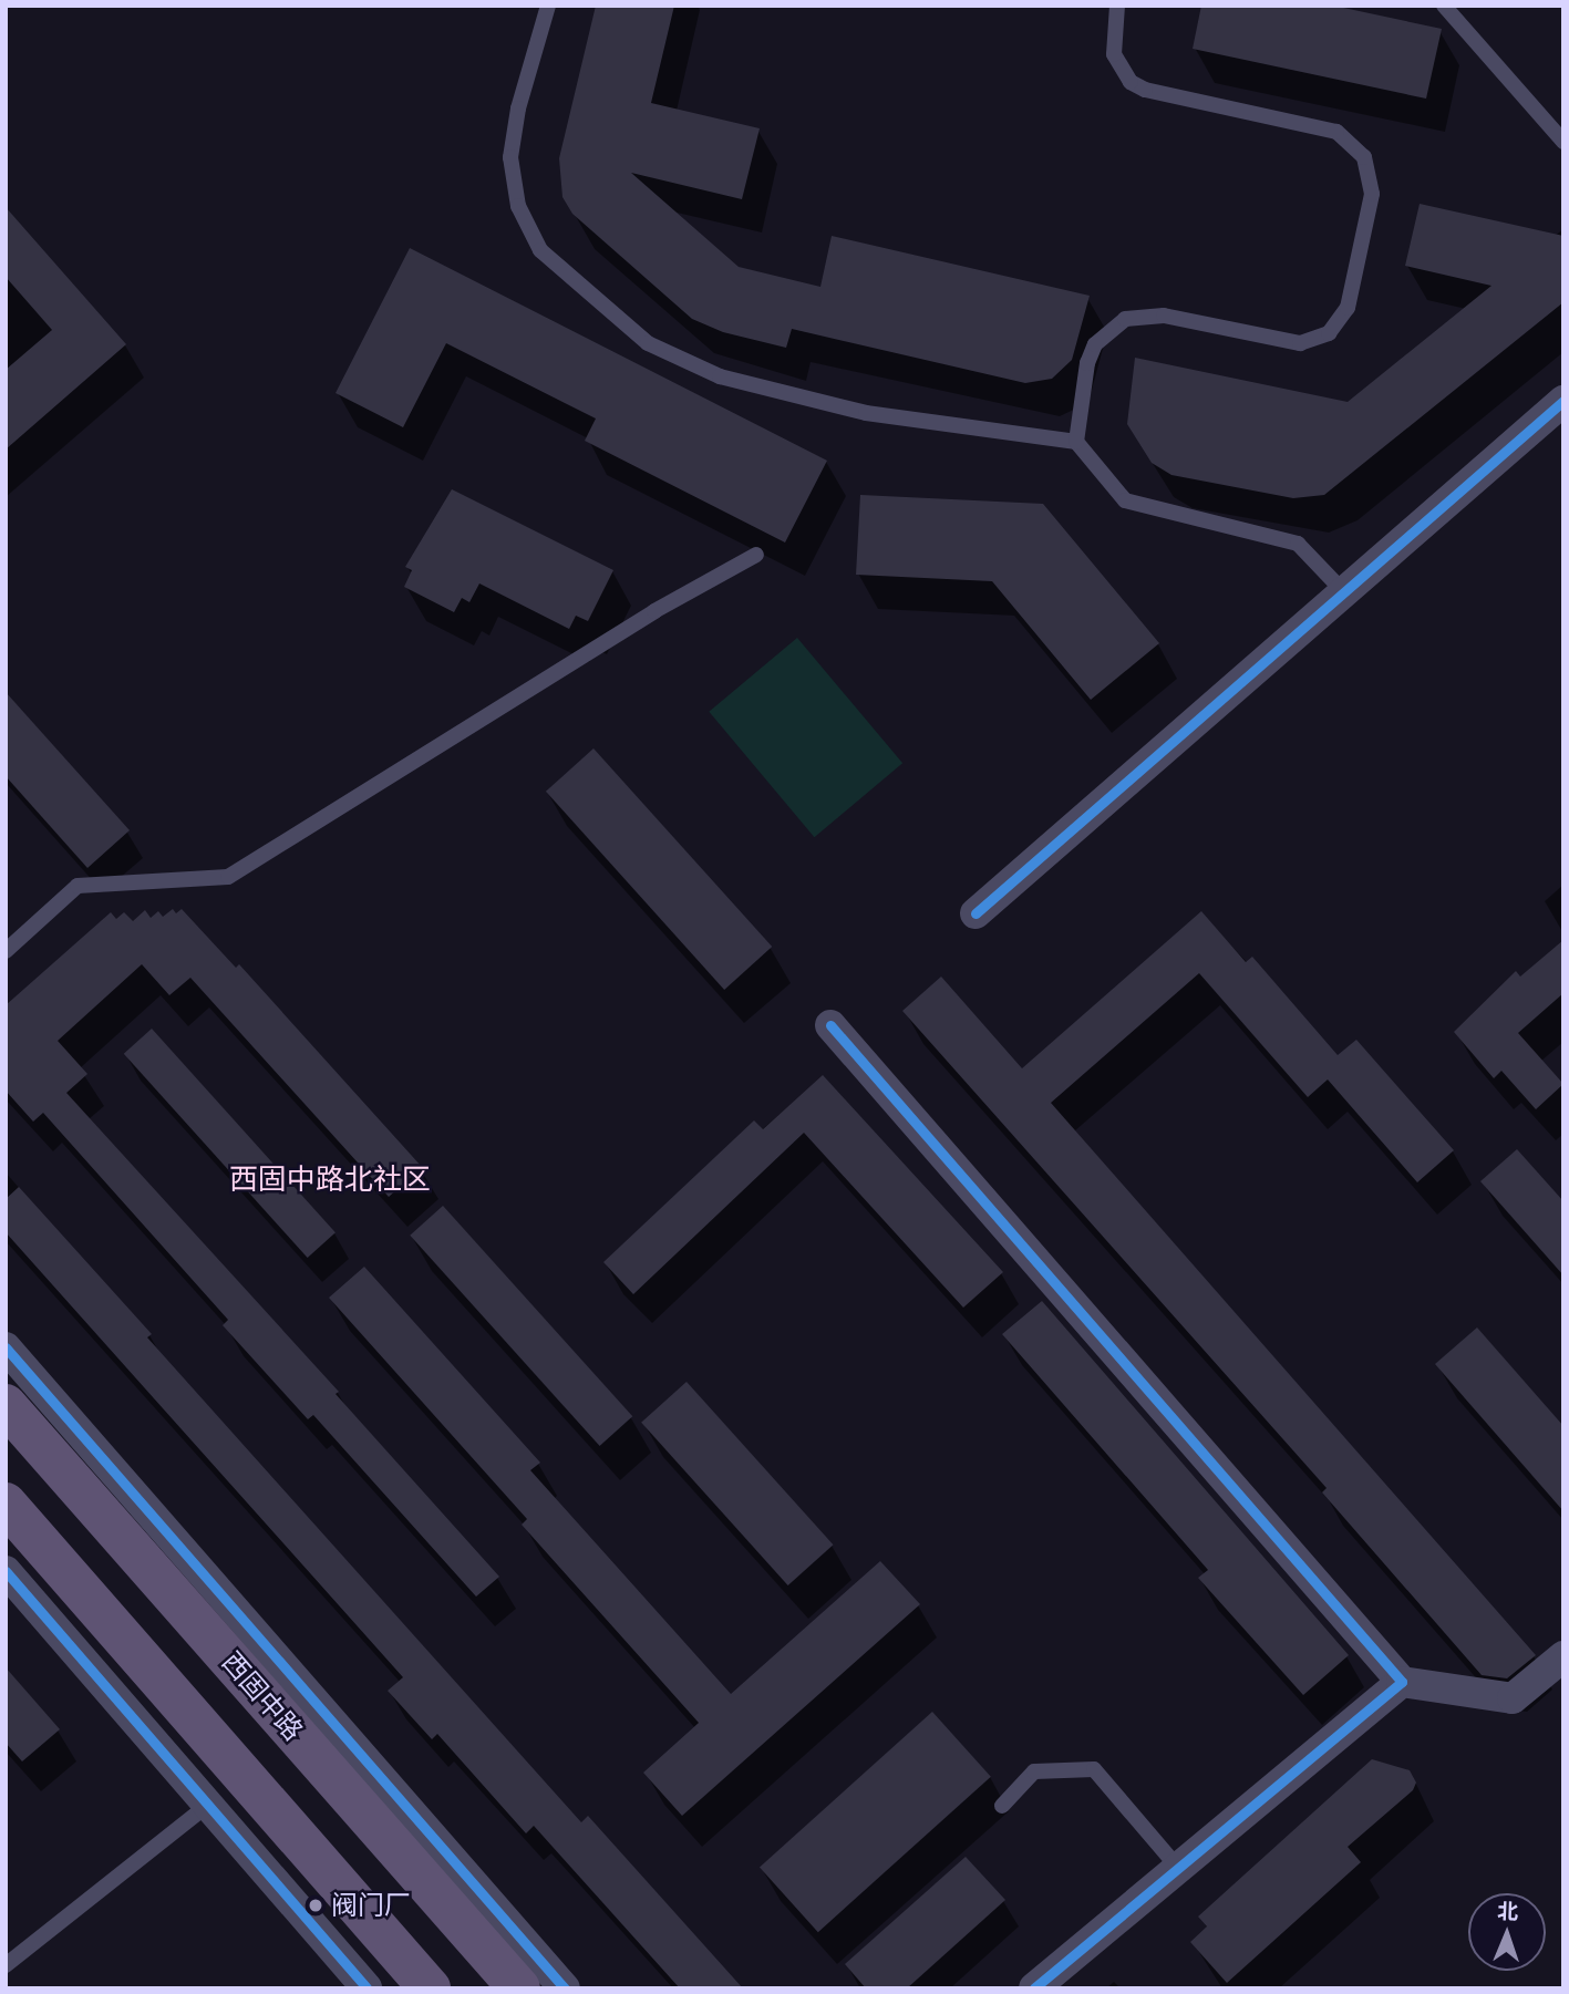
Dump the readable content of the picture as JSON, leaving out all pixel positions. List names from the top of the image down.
{
  "streets": {
    "main road": ["西固中路"]
  },
  "districts": ["西固中路北社区"],
  "places": ["阀门厂"],
  "north": "top"
}
